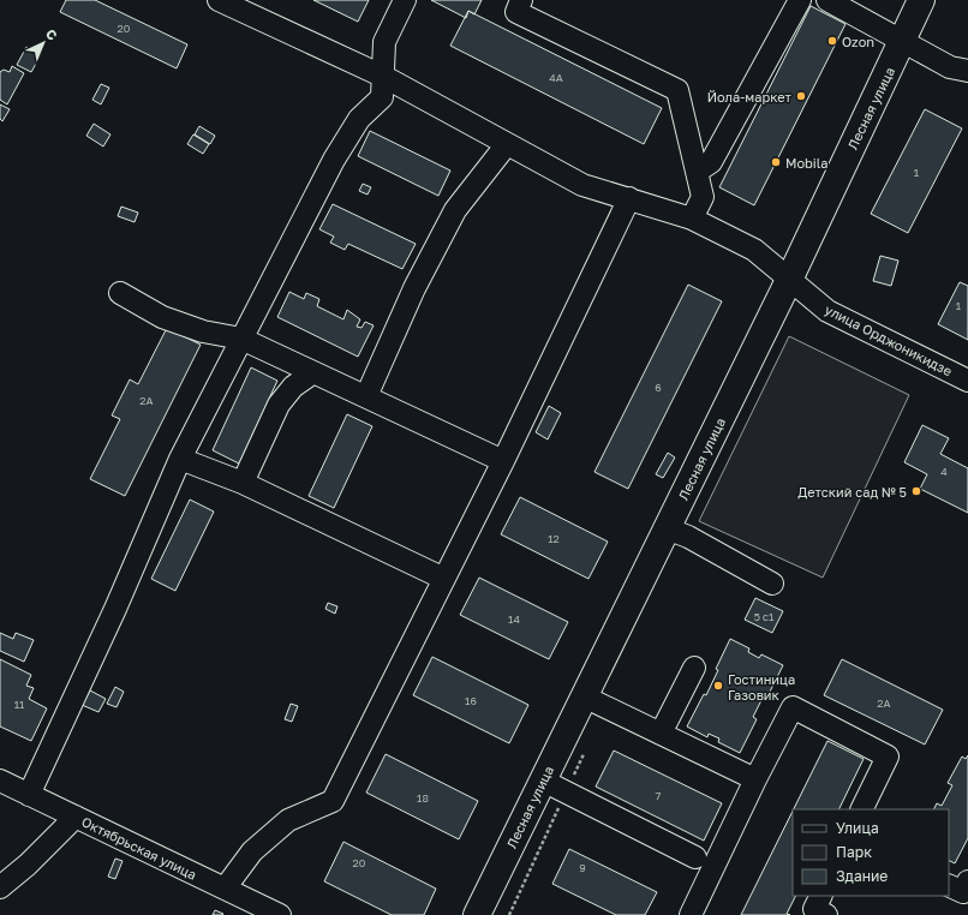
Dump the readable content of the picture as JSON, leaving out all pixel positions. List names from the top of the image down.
{
  "streets": {
    "main road": ["Лесная улица"],
    "street": ["улица Орджоникидзе", "Октябрьская улица"]
  },
  "crossings": [
    ["Лесная улица", "улица Орджоникидзе"]
  ],
  "places": [
    "Ozon",
    "Йола-маркет",
    "Mobila",
    "Детский сад № 5",
    "Гостиница Газовик"
  ],
  "house_numbers": [
    "20",
    "4А",
    "1",
    "1",
    "6",
    "2А",
    "4",
    "12",
    "5 с1",
    "14",
    "16",
    "2А",
    "11",
    "7",
    "18",
    "20",
    "9"
  ],
  "legend": ["Улица", "Парк", "Здание"],
  "north": "top right"
}
